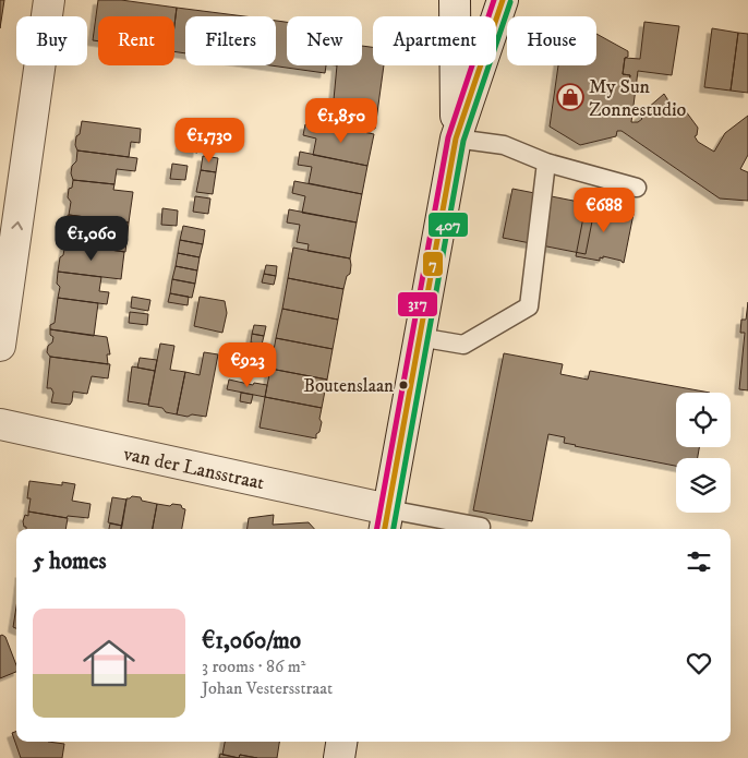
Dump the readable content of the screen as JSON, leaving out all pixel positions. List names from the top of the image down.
{
  "streets": {
    "street": ["van der Lansstraat"]
  },
  "places": {
    "shop": ["My Sun Zonnestudio"],
    "other": ["Boutenslaan"]
  },
  "lines": ["transit line 7", "transit line 317", "transit line 407"],
  "page": {
    "chip": [
      "Buy",
      "Rent",
      "Filters",
      "New",
      "Apartment",
      "House"
    ],
    "price": [
      "€1,850",
      "€1,730",
      "€688",
      "€1,060",
      "€923"
    ],
    "heading": "5 homes",
    "list": [
      {
        "name": "€1,060/mo",
        "note": "3 rooms · 86 m² · Johan Vestersstraat"
      }
    ]
  }
}
